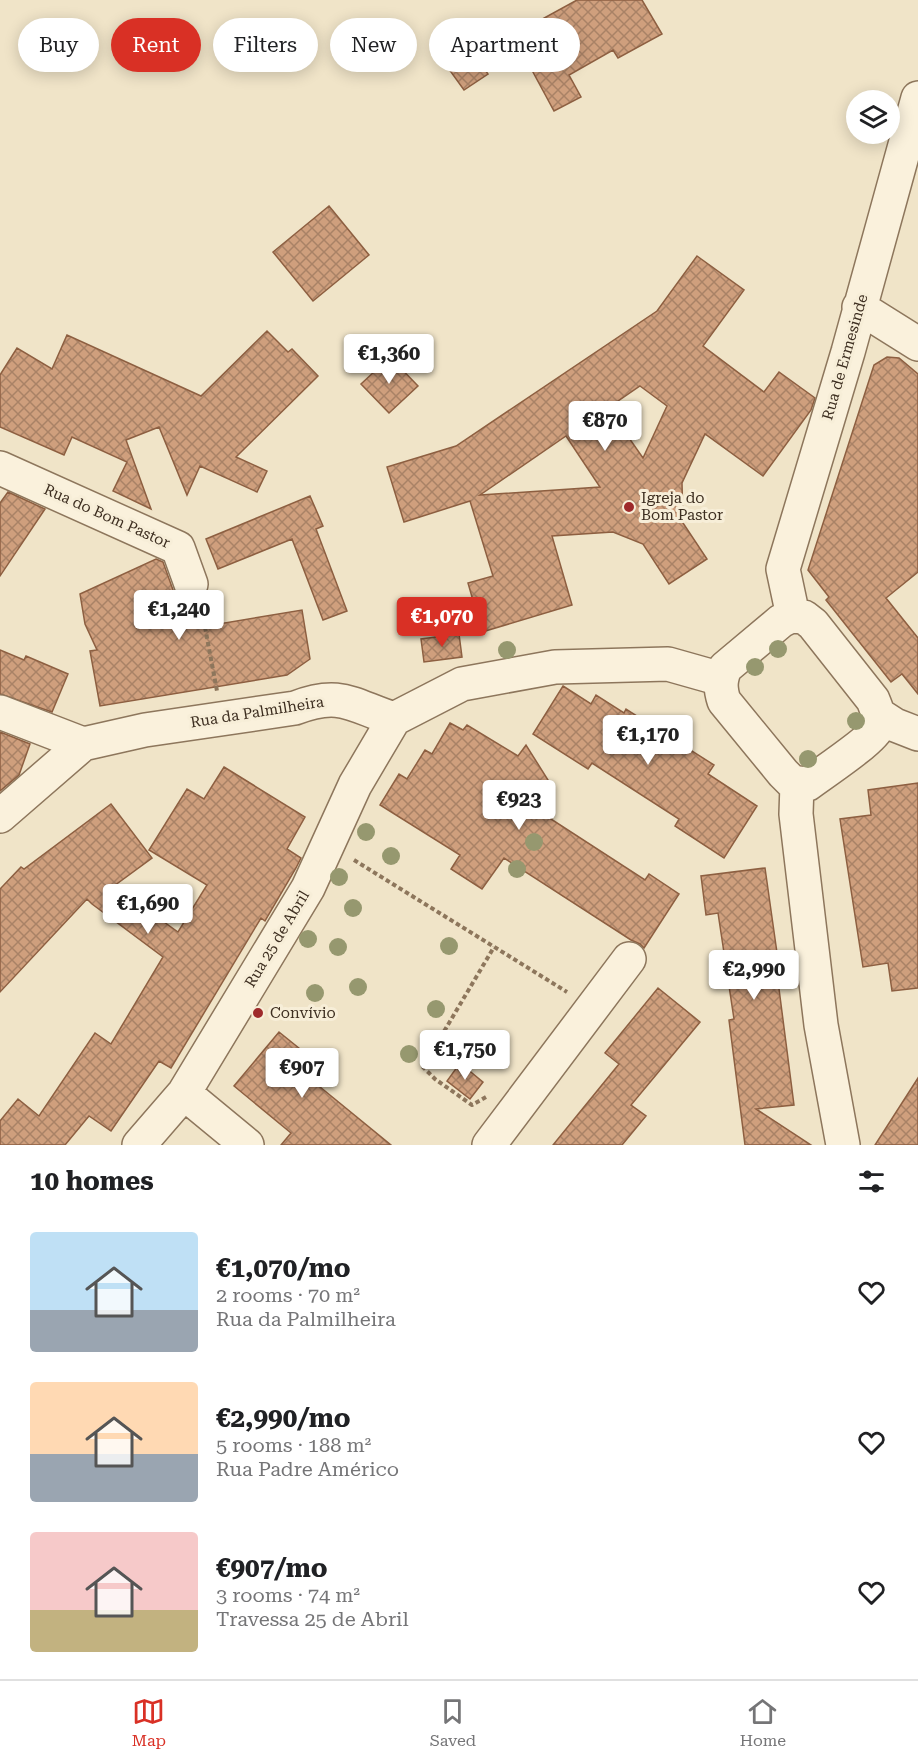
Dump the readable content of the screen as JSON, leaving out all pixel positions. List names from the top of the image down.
{
  "streets": {
    "street": [
      "Rua de Ermesinde",
      "Rua do Bom Pastor",
      "Rua da Palmilheira",
      "Rua 25 de Abril"
    ]
  },
  "crossings": [
    ["Rua da Palmilheira", "Rua 25 de Abril"]
  ],
  "places": ["Igreja do Bom Pastor", "Convívio"],
  "page": {
    "chip": [
      "Buy",
      "Rent",
      "Filters",
      "New",
      "Apartment"
    ],
    "price": [
      "€1,360",
      "€870",
      "€1,240",
      "€1,070",
      "€1,170",
      "€923",
      "€1,690",
      "€2,990",
      "€1,750",
      "€907"
    ],
    "heading": "10 homes",
    "list": [
      {
        "name": "€1,070/mo",
        "note": "2 rooms · 70 m² · Rua da Palmilheira"
      },
      {
        "name": "€2,990/mo",
        "note": "5 rooms · 188 m² · Rua Padre Américo"
      },
      {
        "name": "€907/mo",
        "note": "3 rooms · 74 m² · Travessa 25 de Abril"
      }
    ],
    "tabs": ["Map", "Saved", "Home"]
  }
}
